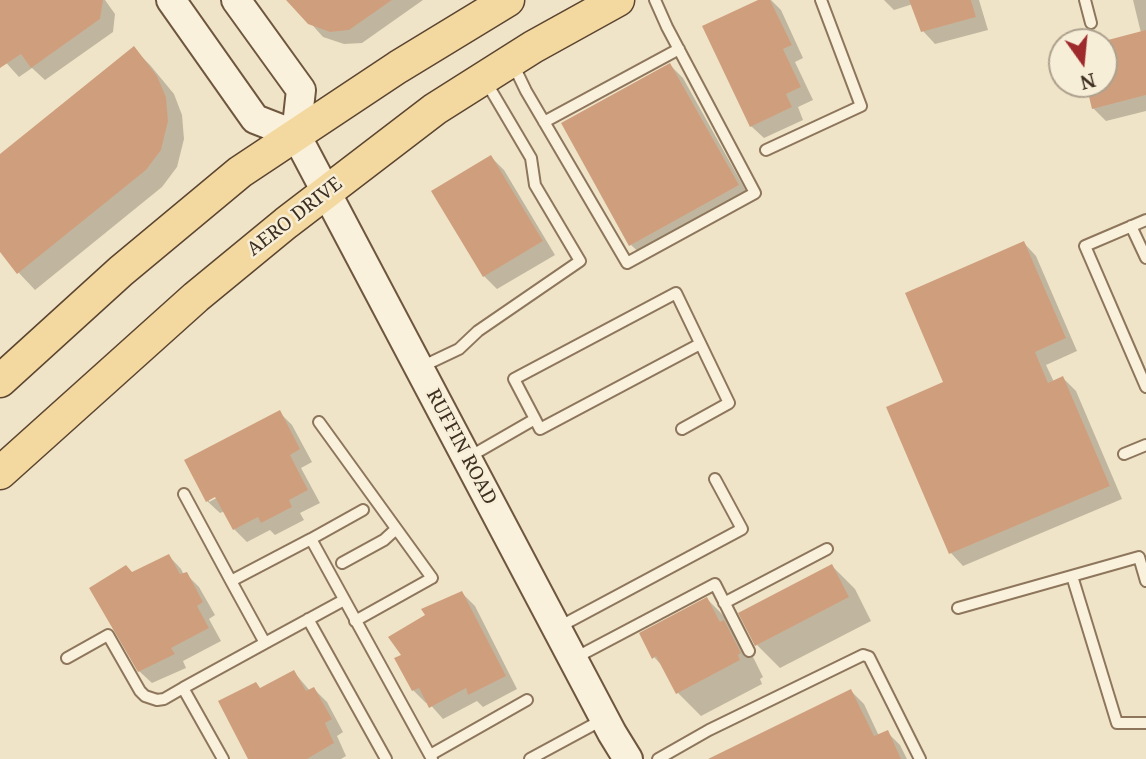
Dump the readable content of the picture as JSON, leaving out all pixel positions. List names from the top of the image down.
{
  "streets": {
    "main road": ["AERO DRIVE", "RUFFIN ROAD"]
  },
  "crossings": [
    ["AERO DRIVE", "RUFFIN ROAD"]
  ],
  "north": "bottom"
}
